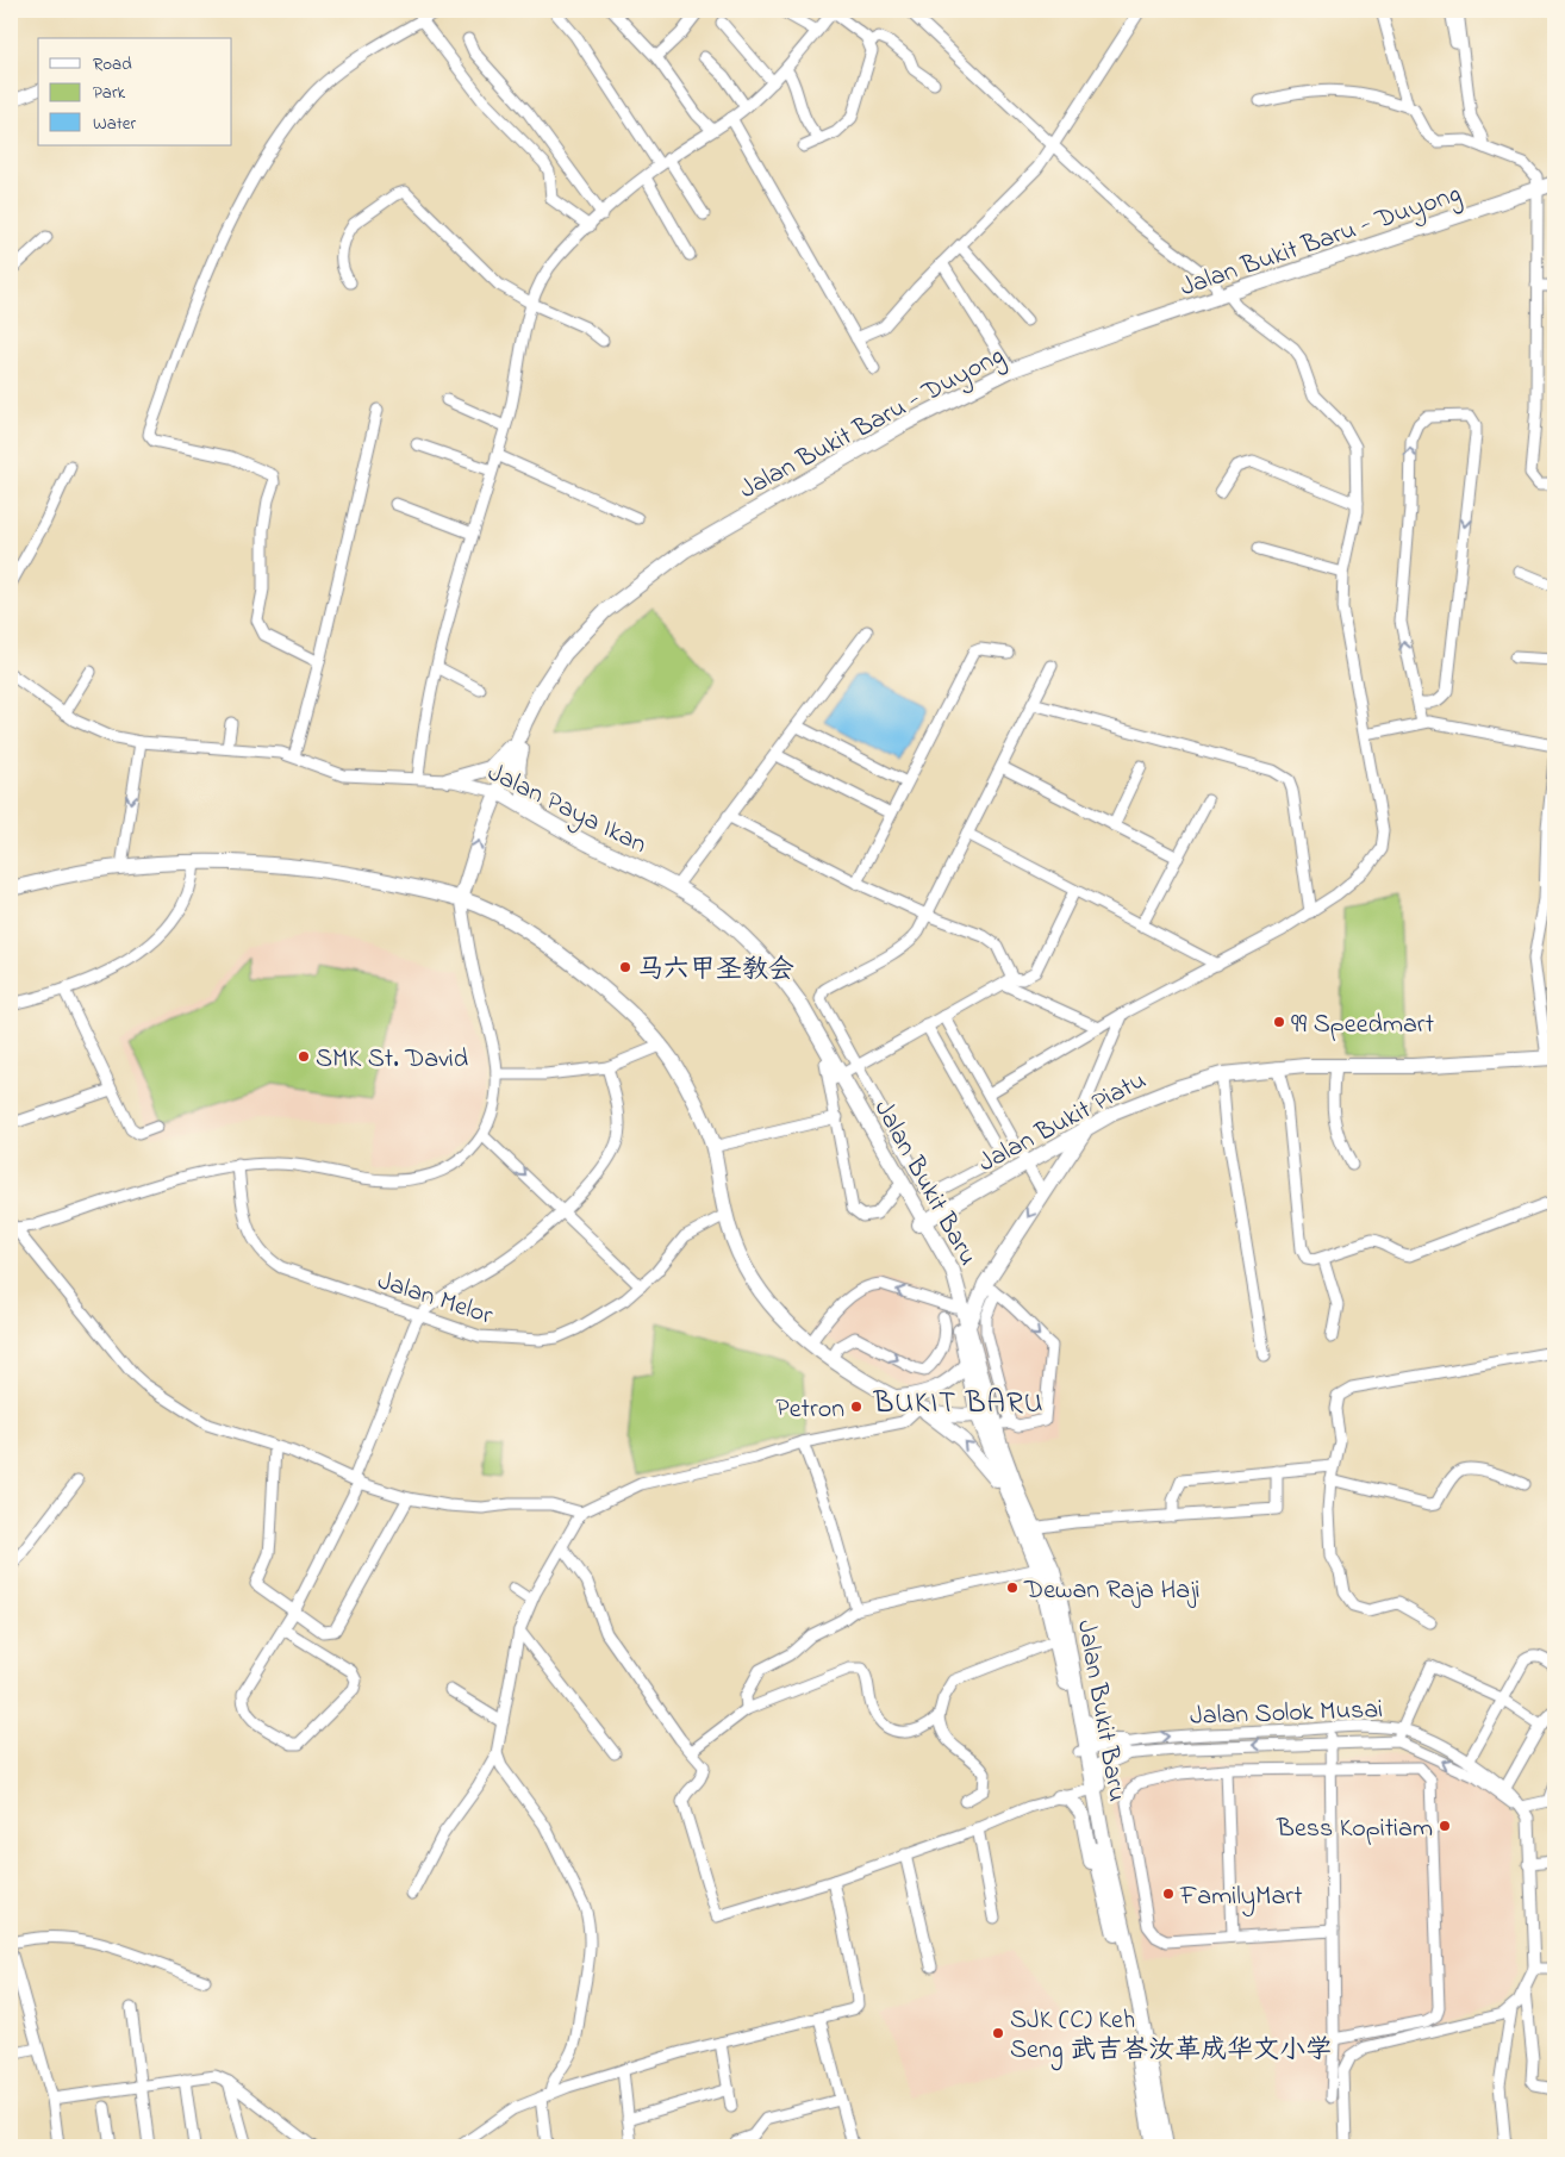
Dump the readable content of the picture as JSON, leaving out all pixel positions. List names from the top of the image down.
{
  "streets": {
    "main road": [
      "Jalan Bukit Baru - Duyong",
      "Jalan Paya Ikan",
      "Jalan Bukit Piatu",
      "Jalan Bukit Baru"
    ],
    "street": ["Jalan Melor", "Jalan Solok Musai"]
  },
  "crossings": [
    ["Jalan Bukit Baru - Duyong", "Jalan Paya Ikan"],
    ["Jalan Paya Ikan", "Jalan Bukit Baru"],
    ["Jalan Bukit Piatu", "Jalan Bukit Baru"],
    ["Jalan Bukit Baru", "Jalan Solok Musai"]
  ],
  "districts": ["BUKIT BARU"],
  "places": [
    "马六甲圣教会",
    "99 Speedmart",
    "SMK St. David",
    "Petron",
    "Dewan Raja Haji",
    "Bess Kopitiam",
    "FamilyMart",
    "SJK (C) Keh Seng 武吉峇汝革成华文小学"
  ],
  "legend": ["Road", "Park", "Water"]
}
